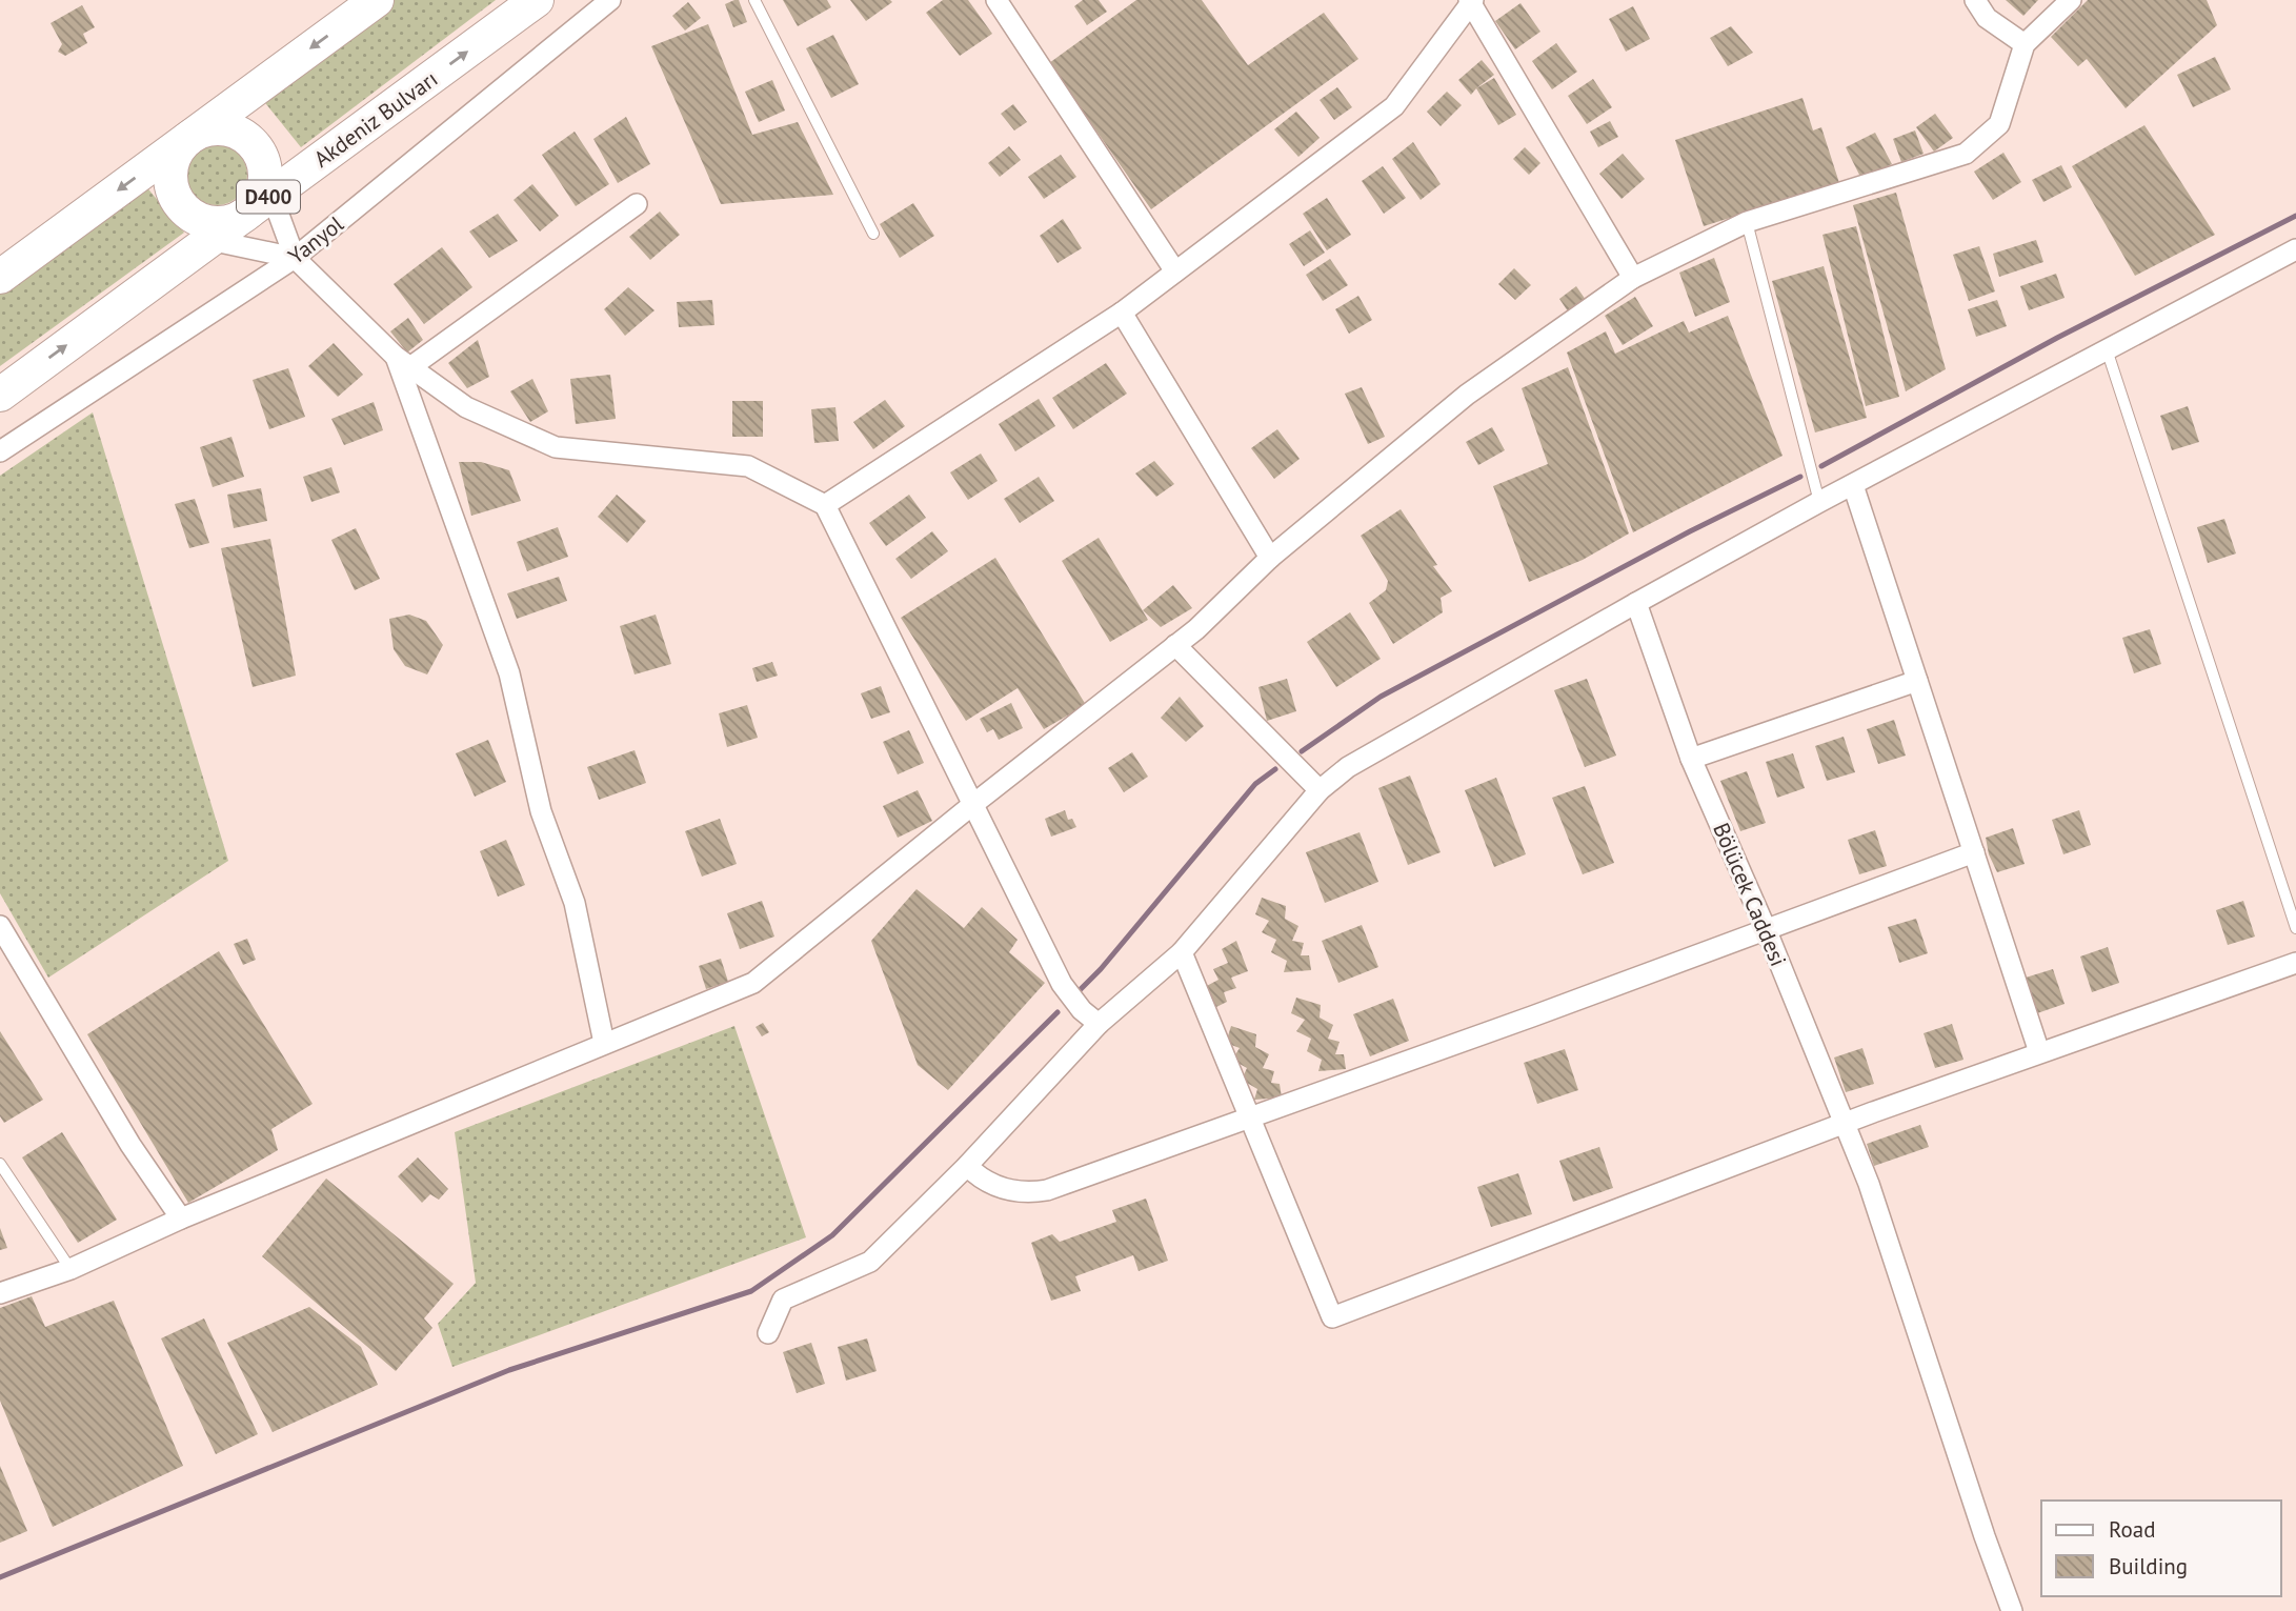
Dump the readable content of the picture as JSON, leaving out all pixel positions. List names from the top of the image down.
{
  "streets": {
    "highway": ["Akdeniz Bulvarı", "D400"],
    "street": ["Yanyol", "Bölücek Caddesi"]
  },
  "legend": ["Road", "Building"]
}
